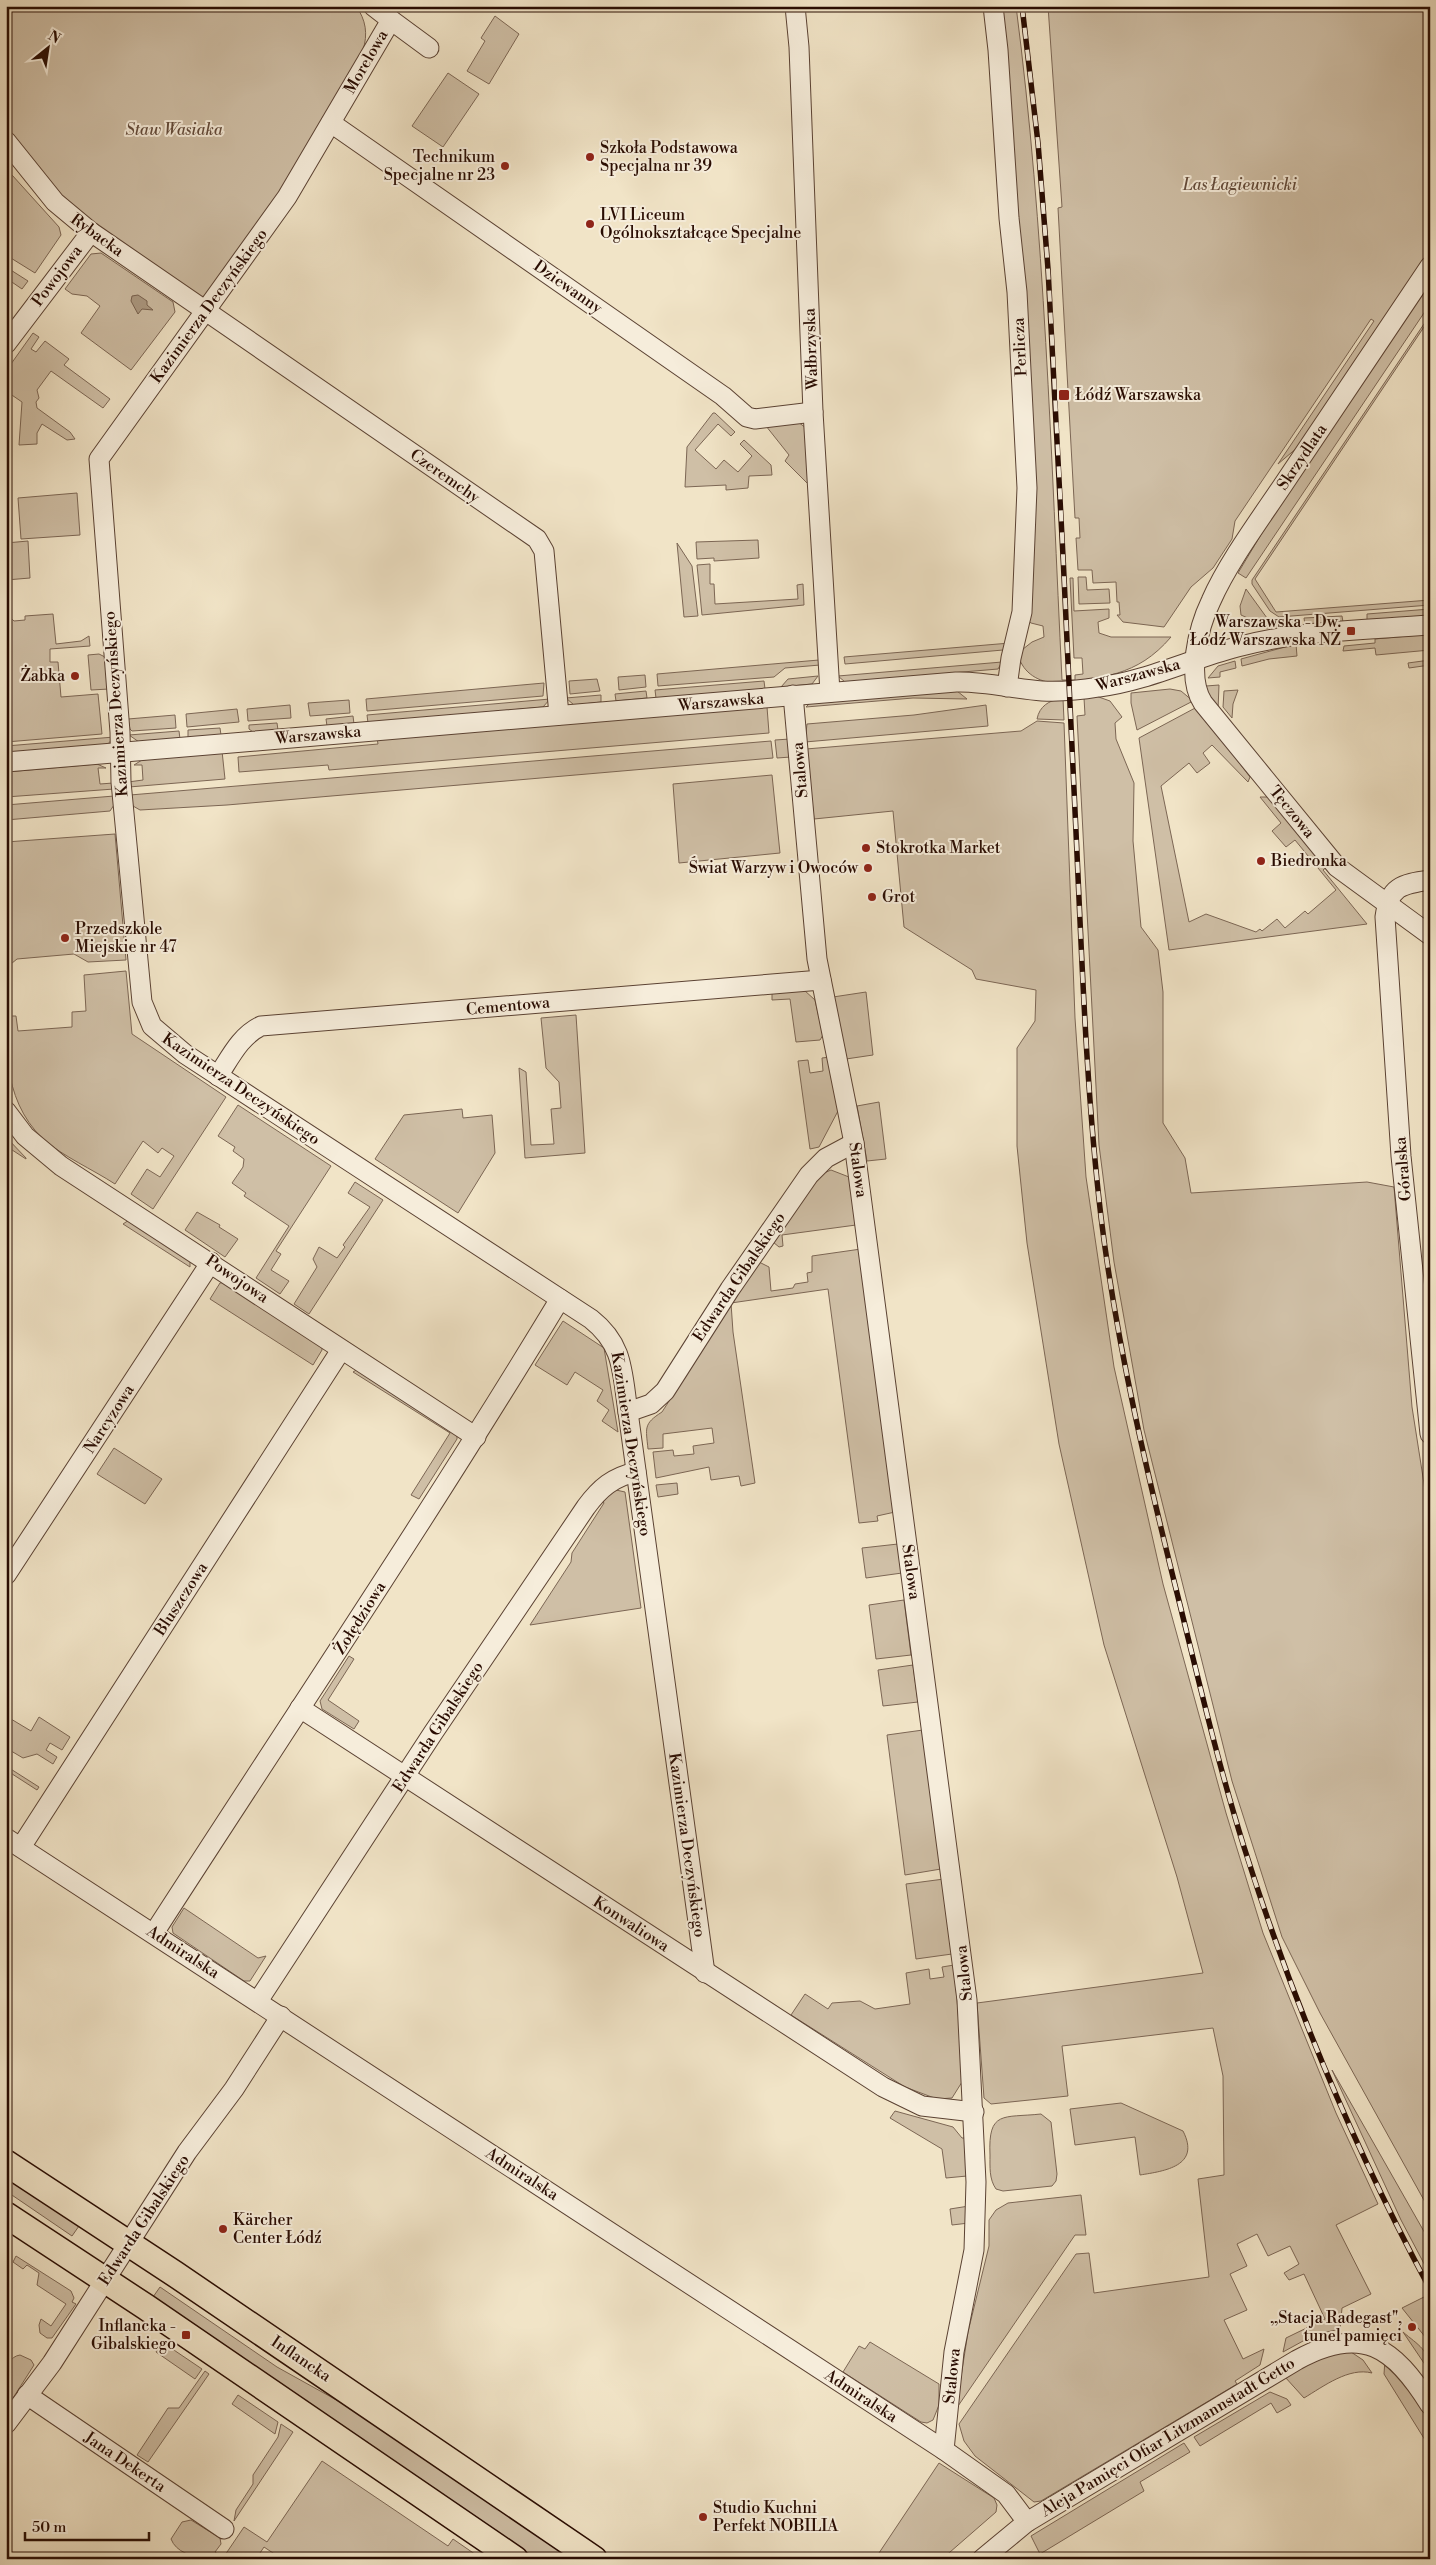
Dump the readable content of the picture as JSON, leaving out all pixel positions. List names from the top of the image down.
{
  "streets": {
    "main road": ["Inflancka"],
    "street": [
      "Morelowa",
      "Rybacka",
      "Powojowa",
      "Dziewanny",
      "Kazimierza Deczyńskiego",
      "Perlicza",
      "Wałbrzyska",
      "Skrzydlata",
      "Czeremchy",
      "Warszawska",
      "Stalowa",
      "Tęczowa",
      "Cementowa",
      "Góralska",
      "Edwarda Gibalskiego",
      "Narcyzowa",
      "Bluszczowa",
      "Żołędziowa",
      "Konwaliowa",
      "Admiralska",
      "Aleja Pamięci Ofiar Litzmannstadt Getto",
      "Jana Dekerta"
    ]
  },
  "crossings": [
    ["Morelowa", "Dziewanny"],
    ["Morelowa", "Kazimierza Deczyńskiego"],
    ["Rybacka", "Powojowa"],
    ["Rybacka", "Kazimierza Deczyńskiego"],
    ["Rybacka", "Czeremchy"],
    ["Powojowa", "Narcyzowa"],
    ["Powojowa", "Bluszczowa"],
    ["Powojowa", "Żołędziowa"],
    ["Dziewanny", "Kazimierza Deczyńskiego"],
    ["Dziewanny", "Wałbrzyska"],
    ["Kazimierza Deczyńskiego", "Czeremchy"],
    ["Kazimierza Deczyńskiego", "Warszawska"],
    ["Kazimierza Deczyńskiego", "Cementowa"],
    ["Kazimierza Deczyńskiego", "Edwarda Gibalskiego"],
    ["Kazimierza Deczyńskiego", "Żołędziowa"],
    ["Kazimierza Deczyńskiego", "Konwaliowa"],
    ["Perlicza", "Warszawska"],
    ["Wałbrzyska", "Warszawska"],
    ["Skrzydlata", "Warszawska"],
    ["Skrzydlata", "Tęczowa"],
    ["Czeremchy", "Warszawska"],
    ["Warszawska", "Stalowa"],
    ["Warszawska", "Tęczowa"],
    ["Stalowa", "Cementowa"],
    ["Stalowa", "Edwarda Gibalskiego"],
    ["Stalowa", "Konwaliowa"],
    ["Stalowa", "Admiralska"],
    ["Tęczowa", "Góralska"],
    ["Edwarda Gibalskiego", "Konwaliowa"],
    ["Edwarda Gibalskiego", "Admiralska"],
    ["Edwarda Gibalskiego", "Inflancka"],
    ["Edwarda Gibalskiego", "Jana Dekerta"],
    ["Bluszczowa", "Admiralska"],
    ["Żołędziowa", "Konwaliowa"],
    ["Żołędziowa", "Admiralska"],
    ["Admiralska", "Aleja Pamięci Ofiar Litzmannstadt Getto"]
  ],
  "parks": ["Staw Wasiaka", "Las Łagiewnicki"],
  "places": {
    "other": [
      "Szkoła Podstawowa Specjalna nr 39",
      "Technikum Specjalne nr 23",
      "LVI Liceum Ogólnokształcące Specjalne",
      "Żabka",
      "Stokrotka Market",
      "Biedronka",
      "Świat Warzyw i Owoców",
      "Grot",
      "Przedszkole Miejskie nr 47",
      "Kärcher Center Łódź",
      "„Stacja Radegast\", tunel pamięci",
      "Studio Kuchni Perfekt NOBILIA"
    ],
    "transit": ["Łódź Warszawska", "Warszawska - Dw. Łódź Warszawska NŻ", "Inflancka - Gibalskiego"]
  },
  "scale_bar": "50 m",
  "north": "top right"
}
